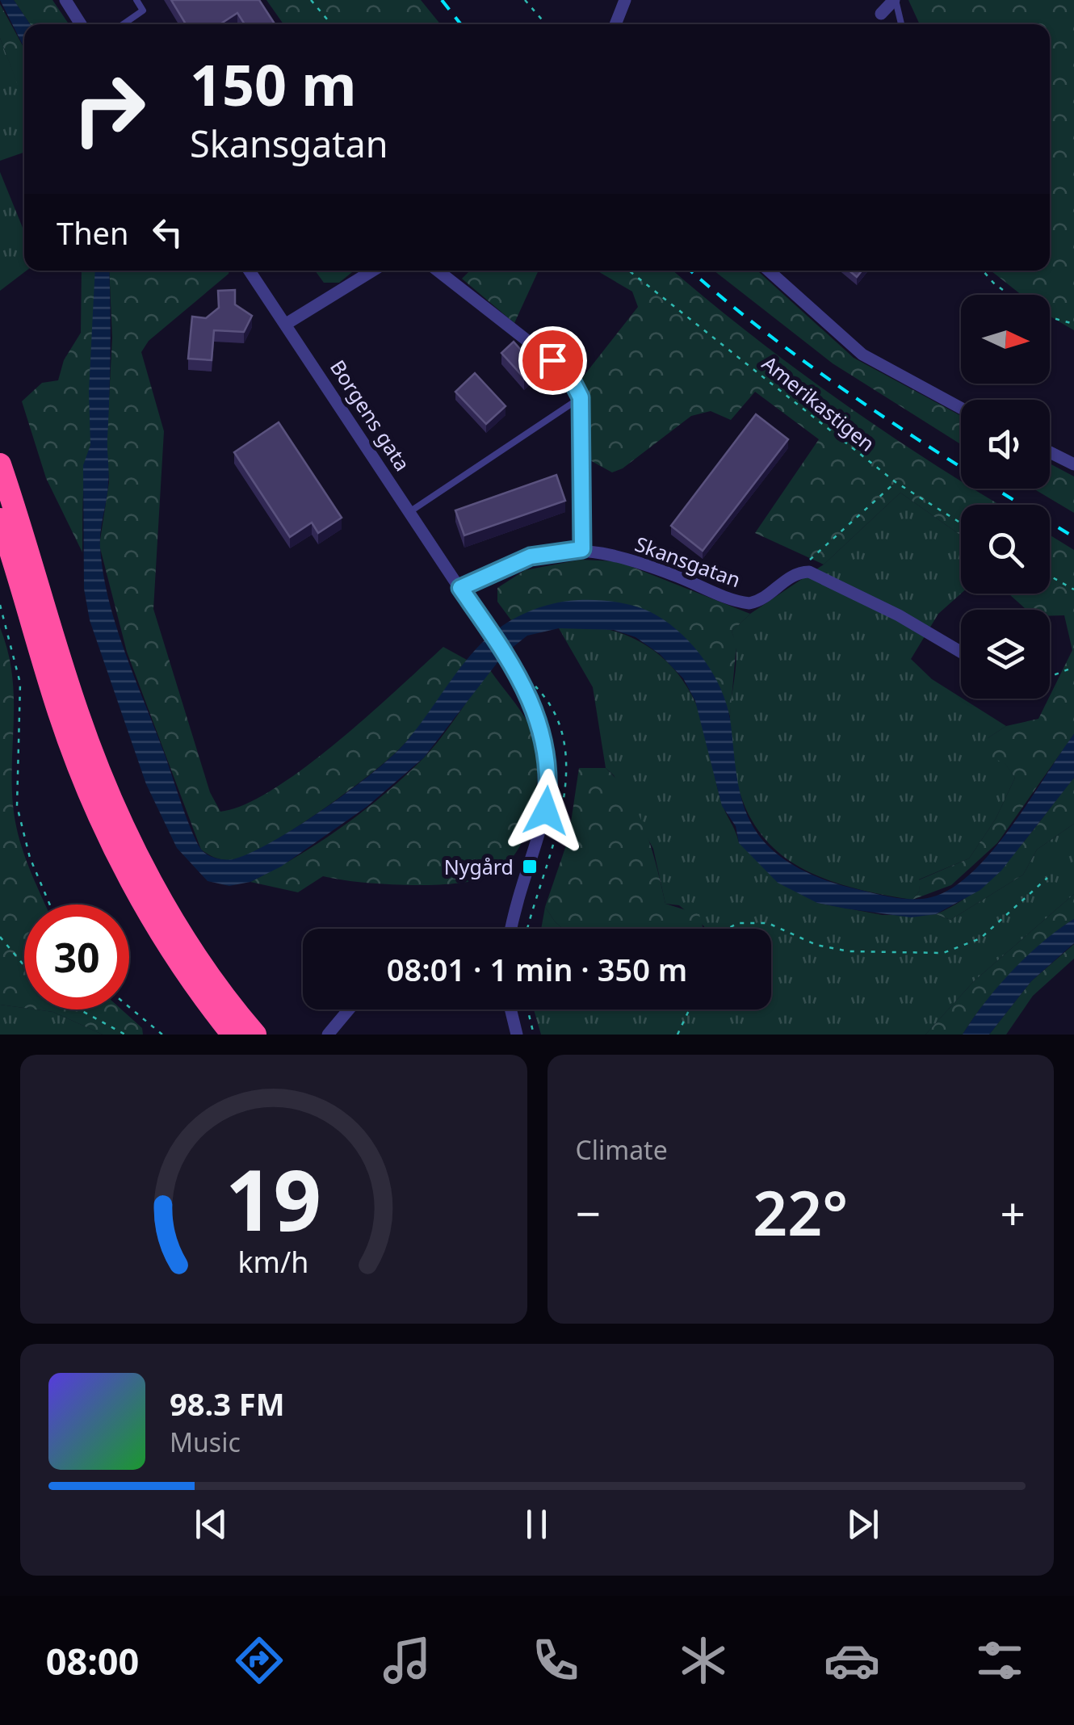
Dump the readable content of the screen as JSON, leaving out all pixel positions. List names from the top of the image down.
{
  "streets": {
    "street": ["Borgens gata", "Skansgatan"],
    "path": ["Amerikastigen"]
  },
  "crossings": [
    ["Borgens gata", "Skansgatan"]
  ],
  "places": {
    "transit": ["Nygård"]
  },
  "north": "right",
  "page": {
    "turn": ["150 m", "Skansgatan"],
    "then": "Then",
    "limit": "30",
    "trip": "08:01 · 1 min · 350 m",
    "tile": "Climate",
    "heat": ["−", "22°", "+"],
    "song": ["98.3 FM", "Music"],
    "tabs": "08:00",
    "gauge": ["19", "km/h"]
  }
}
